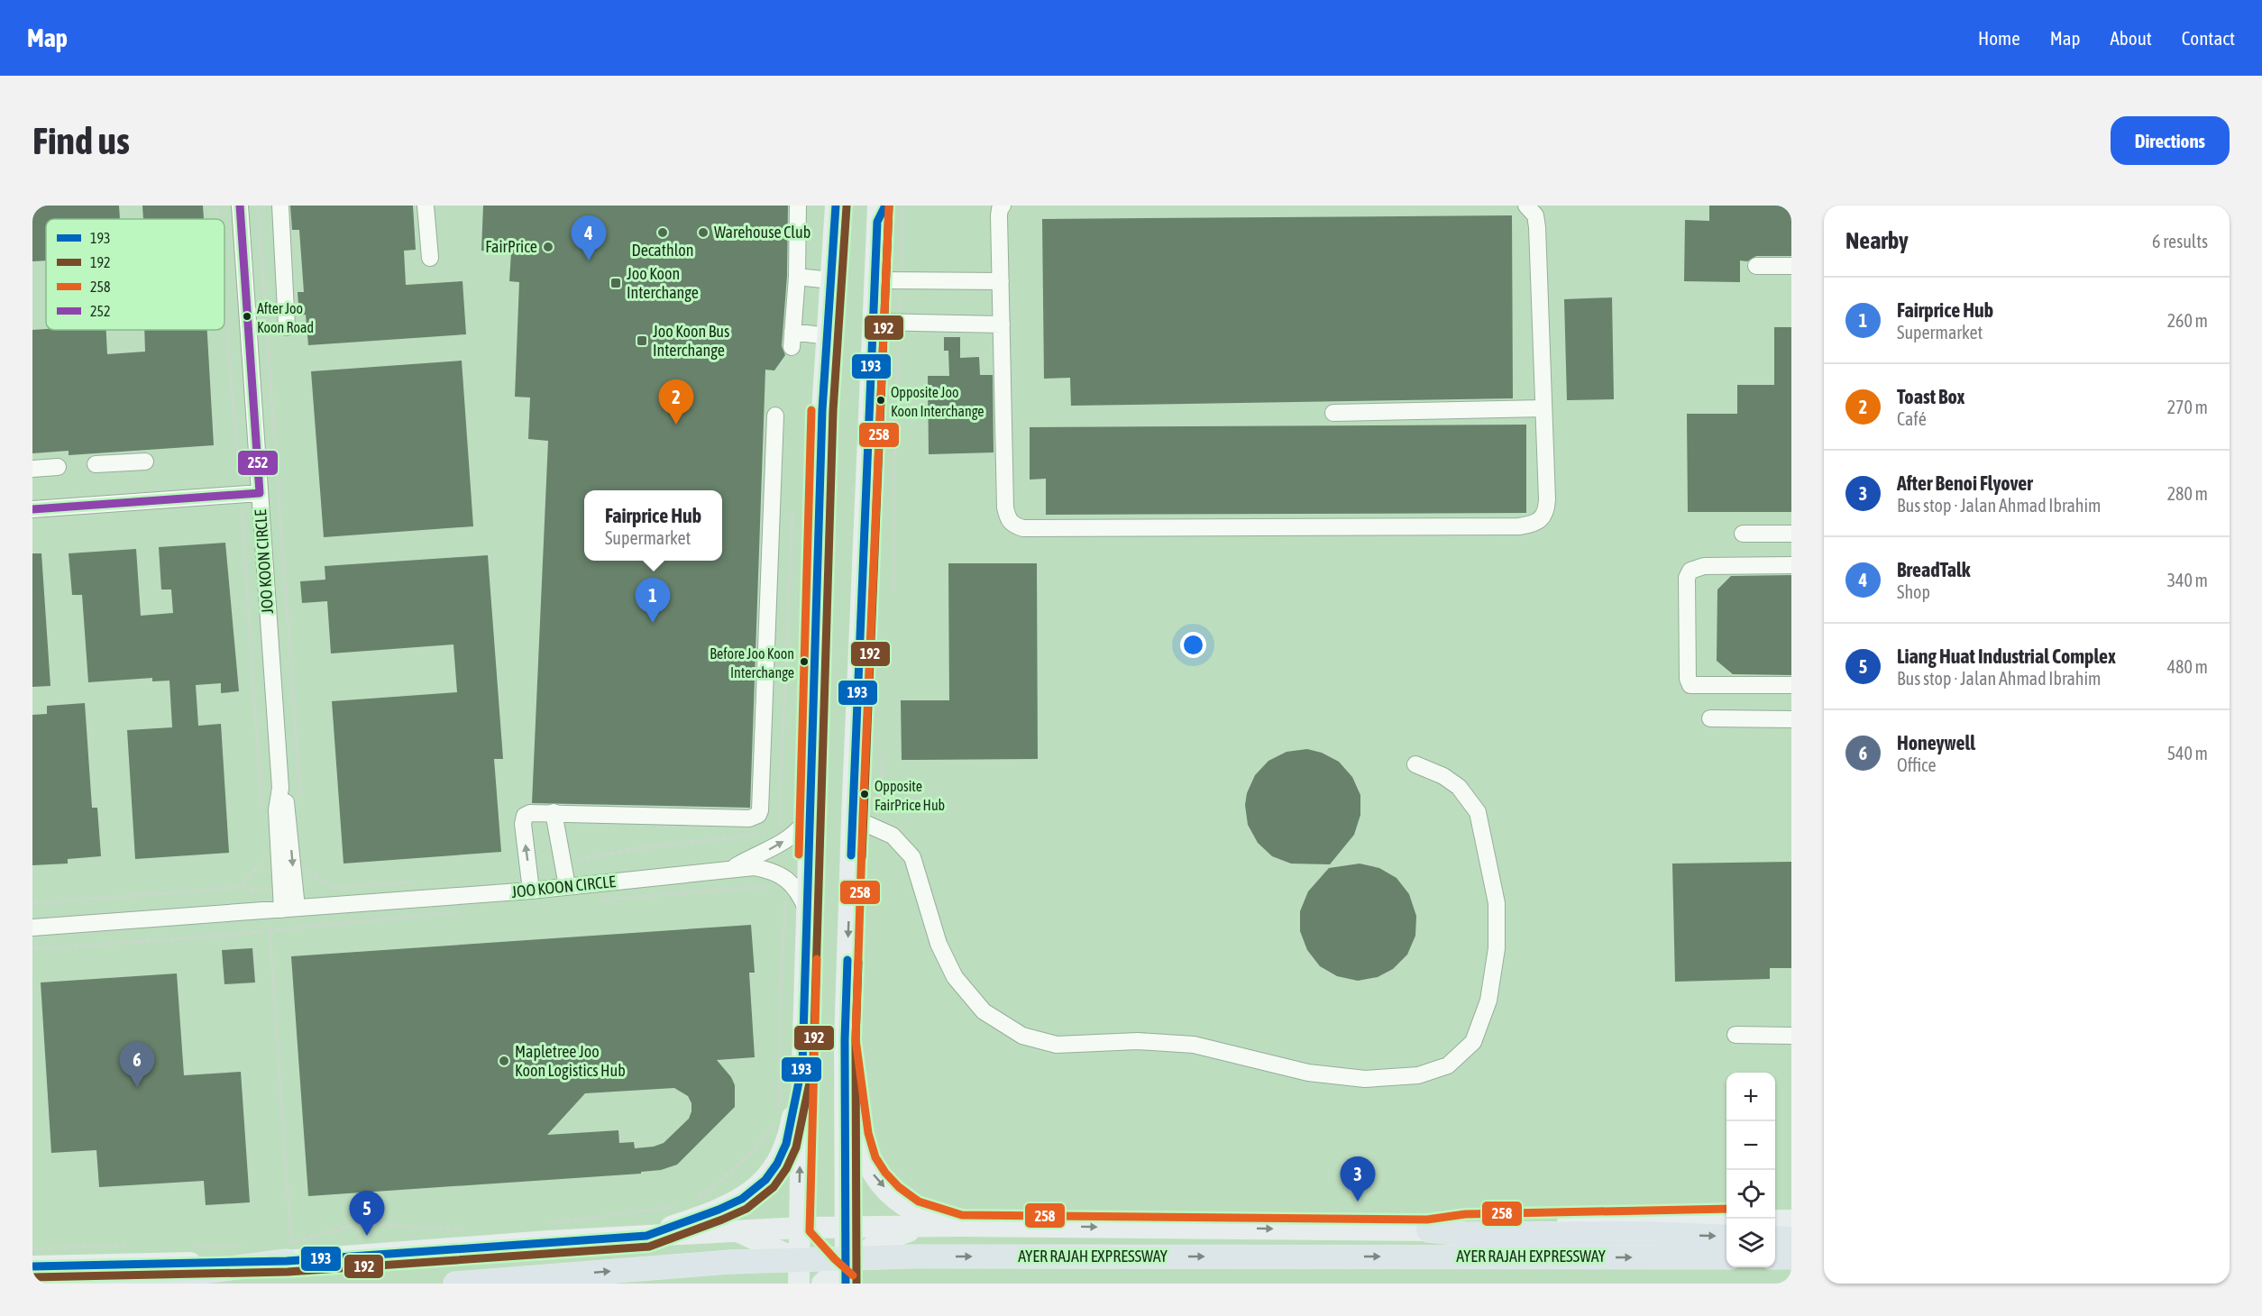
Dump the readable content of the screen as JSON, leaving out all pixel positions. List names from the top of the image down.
{
  "streets": {
    "highway": ["AYER RAJAH EXPRESSWAY"],
    "street": ["JOO KOON CIRCLE"]
  },
  "one_way": ["AYER RAJAH EXPRESSWAY"],
  "places": {
    "other": [
      "Decathlon",
      "Warehouse Club",
      "FairPrice",
      "After Joo Koon Road",
      "Opposite Joo Koon Interchange",
      "Before Joo Koon Interchange",
      "Opposite FairPrice Hub",
      "Mapletree Joo Koon Logistics Hub"
    ],
    "transit": ["Joo Koon Interchange", "Joo Koon Bus Interchange"]
  },
  "lines": [
    "transit line 193",
    "transit line 192",
    "transit line 252",
    "transit line 258"
  ],
  "legend": [
    "193",
    "192",
    "258",
    "252"
  ],
  "page": {
    "header": "Map",
    "nav": [
      "Home",
      "Map",
      "About",
      "Contact"
    ],
    "buttons": "Directions",
    "title": "Find us",
    "heading": ["Nearby", "6 results"],
    "pins": [
      "4",
      "2",
      "1",
      "6",
      "3",
      "5"
    ],
    "list": [
      {
        "mark": "1",
        "name": "Fairprice Hub",
        "note": "Supermarket",
        "value": "260 m"
      },
      {
        "mark": "2",
        "name": "Toast Box",
        "note": "Café",
        "value": "270 m"
      },
      {
        "mark": "3",
        "name": "After Benoi Flyover",
        "note": "Bus stop · Jalan Ahmad Ibrahim",
        "value": "280 m"
      },
      {
        "mark": "4",
        "name": "BreadTalk",
        "note": "Shop",
        "value": "340 m"
      },
      {
        "mark": "5",
        "name": "Liang Huat Industrial Complex",
        "note": "Bus stop · Jalan Ahmad Ibrahim",
        "value": "480 m"
      },
      {
        "mark": "6",
        "name": "Honeywell",
        "note": "Office",
        "value": "540 m"
      }
    ],
    "popup": ["Fairprice Hub", "Supermarket"],
    "map_buttons": ["+", "−"]
  }
}
